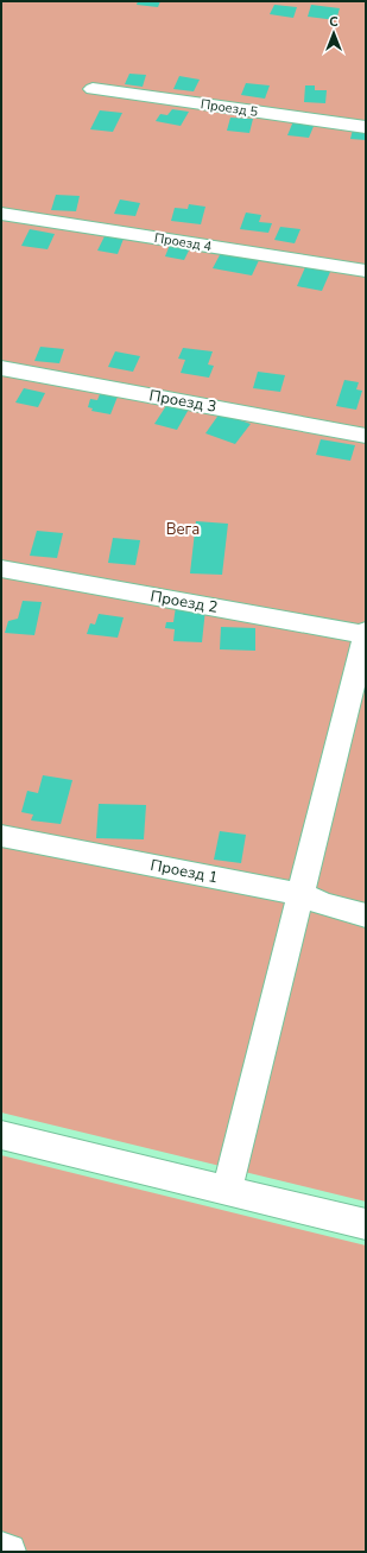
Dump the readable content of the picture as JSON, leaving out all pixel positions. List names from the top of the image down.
{
  "streets": {
    "street": [
      "Проезд 5",
      "Проезд 4",
      "Проезд 3",
      "Проезд 2",
      "Проезд 1"
    ]
  },
  "parks": ["Вега"],
  "north": "top"
}
